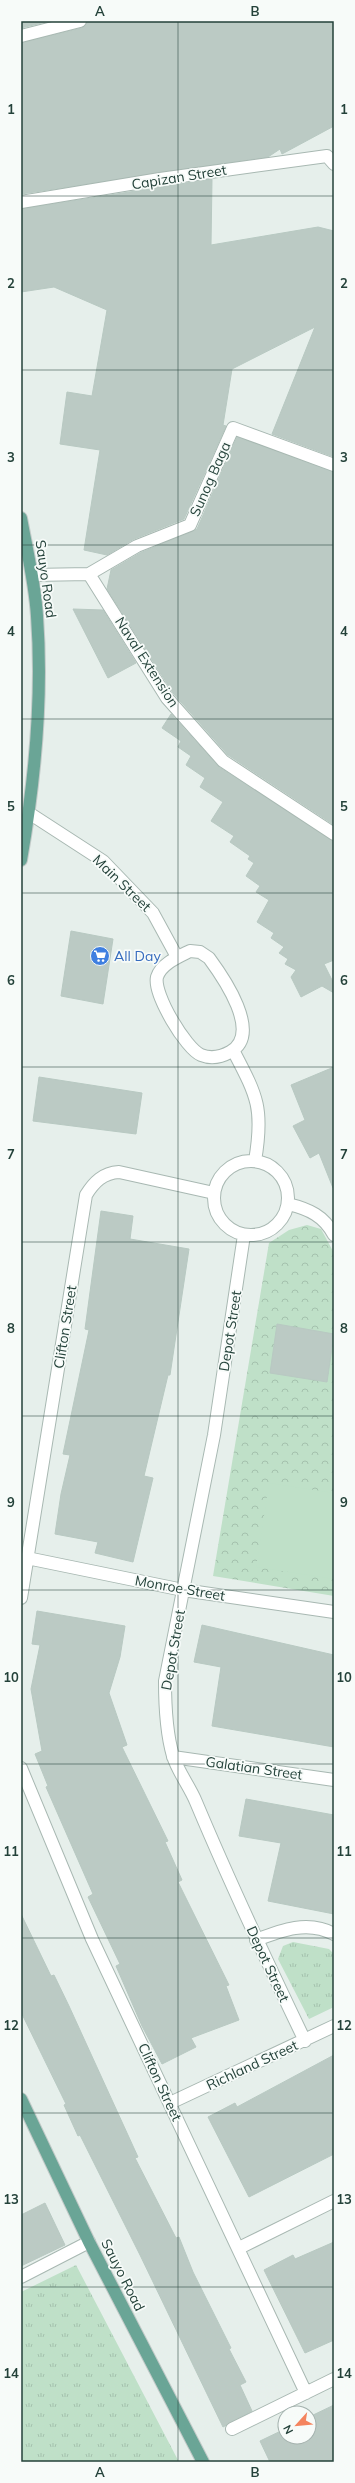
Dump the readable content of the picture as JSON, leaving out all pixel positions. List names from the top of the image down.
{
  "streets": {
    "main road": ["Sauyo Road"],
    "street": [
      "Capizan Street",
      "Sunog Baga",
      "Naval Extension",
      "Main Street",
      "Clifton Street",
      "Depot Street",
      "Monroe Street",
      "Galatian Street",
      "Richland Street"
    ]
  },
  "crossings": [
    ["Sunog Baga", "Naval Extension"],
    ["Sauyo Road", "Main Street"],
    ["Clifton Street", "Depot Street"],
    ["Clifton Street", "Monroe Street"],
    ["Clifton Street", "Richland Street"],
    ["Depot Street", "Monroe Street"],
    ["Depot Street", "Galatian Street"],
    ["Depot Street", "Richland Street"]
  ],
  "places": {
    "supermarket": ["All Day"]
  },
  "north": "bottom left",
  "grid": {
    "columns": ["A", "B"],
    "rows": [
      "1",
      "2",
      "3",
      "4",
      "5",
      "6",
      "7",
      "8",
      "9",
      "10",
      "11",
      "12",
      "13",
      "14"
    ]
  }
}
